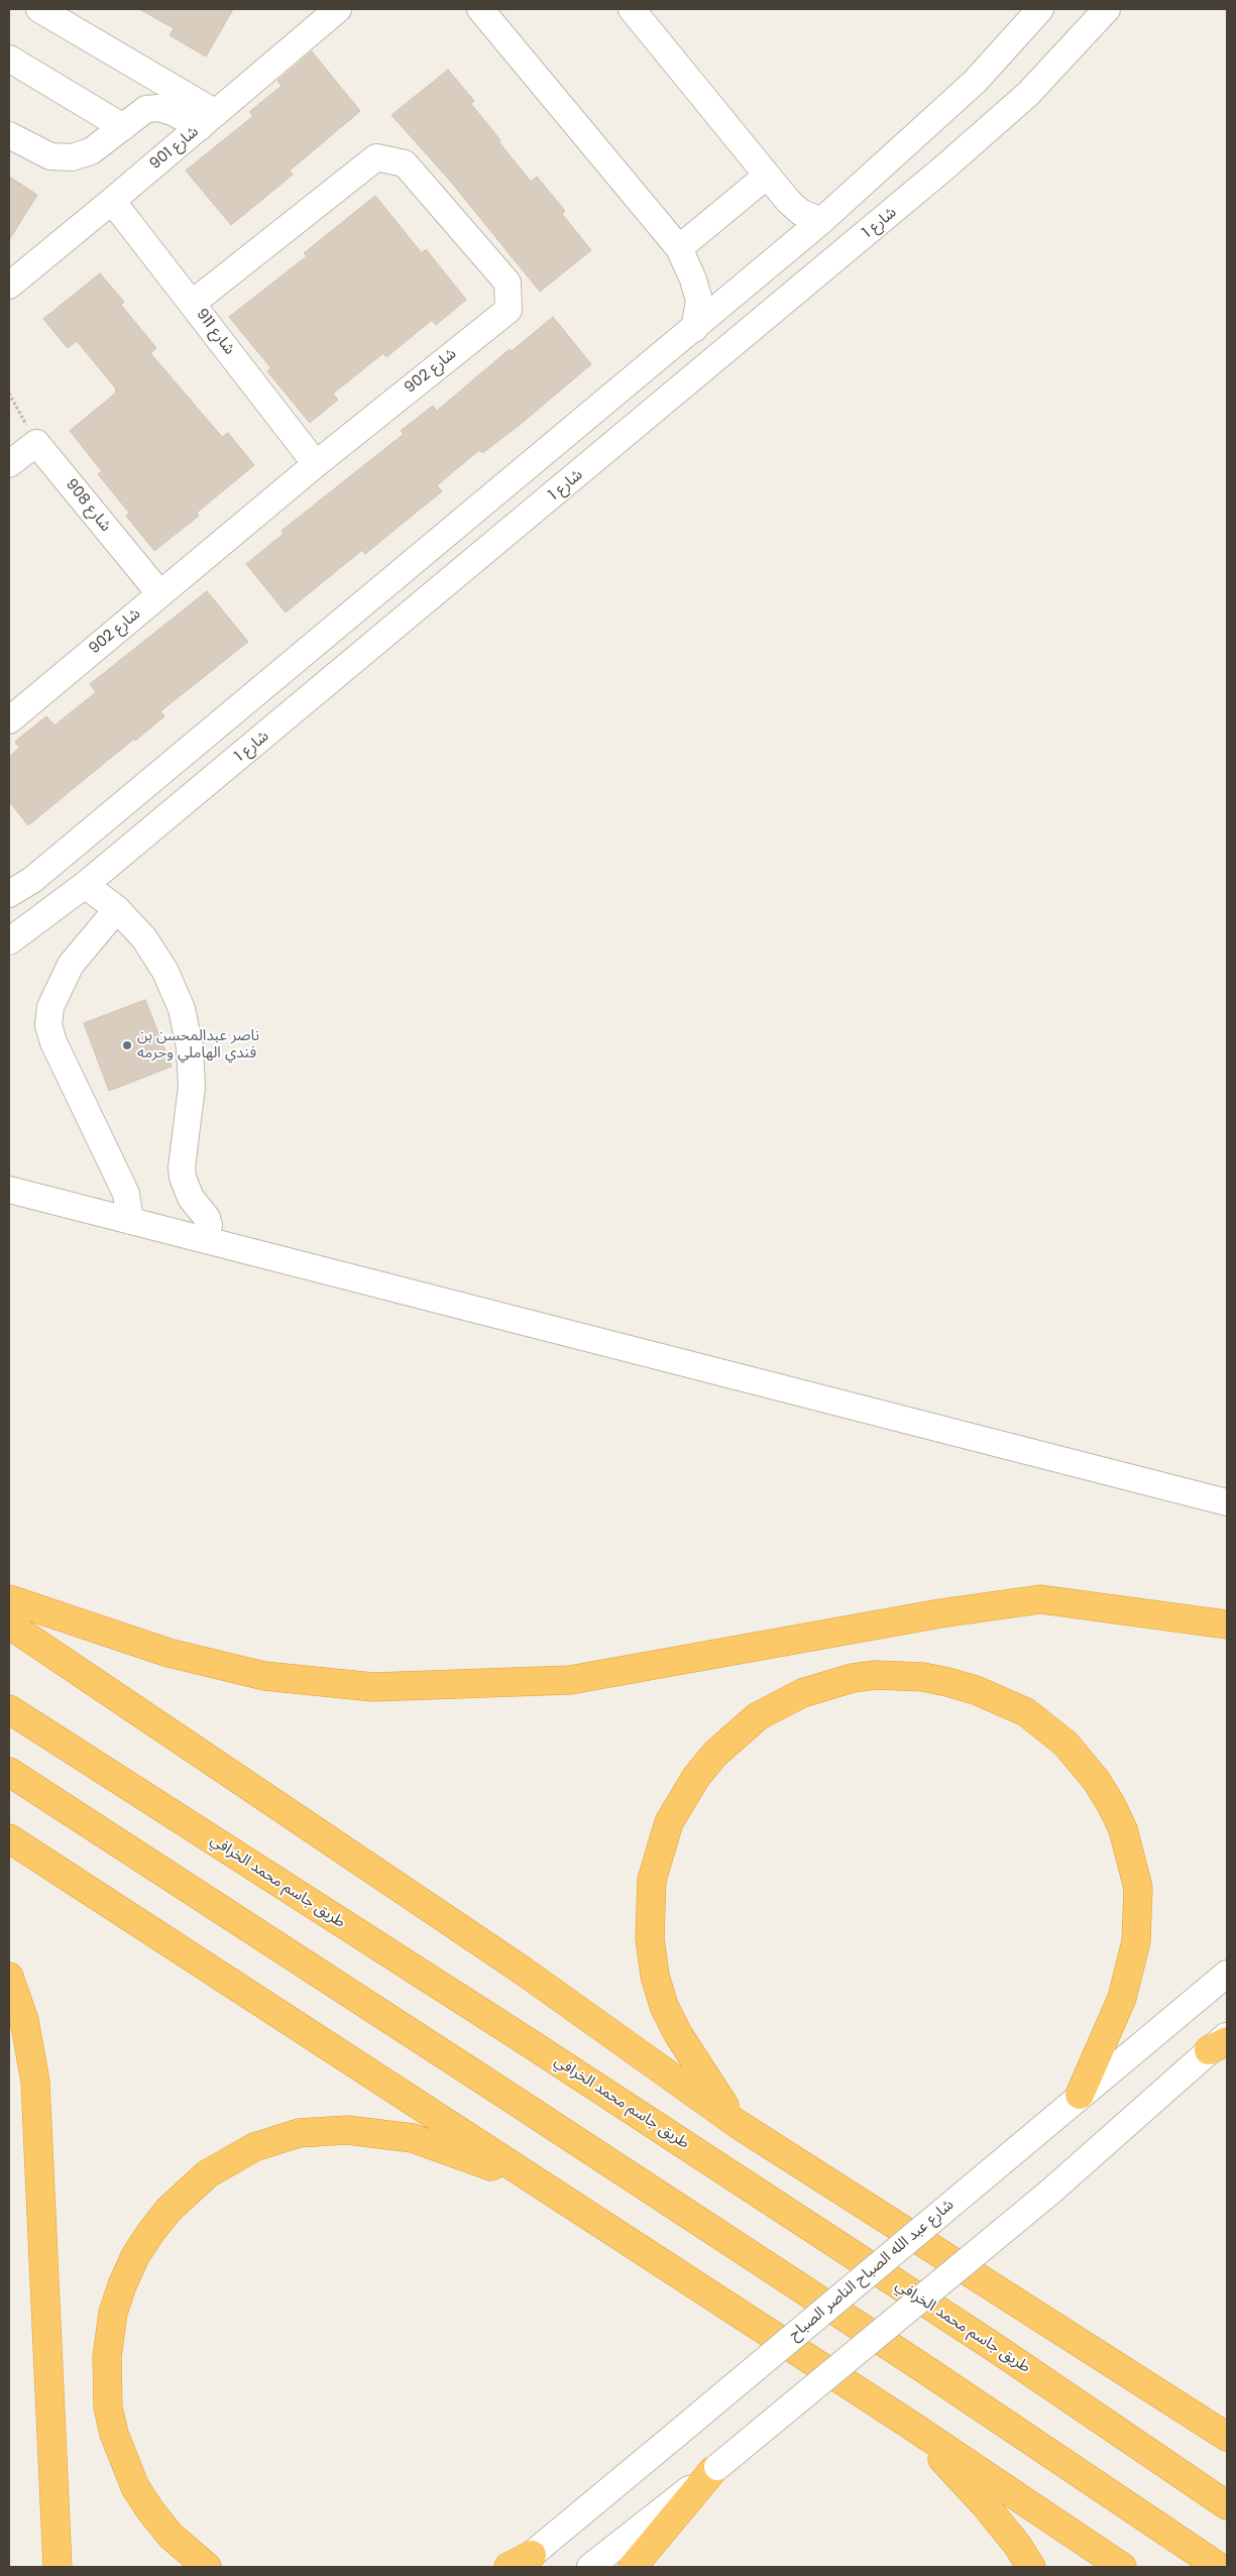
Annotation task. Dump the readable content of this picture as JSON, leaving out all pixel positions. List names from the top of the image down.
{
  "streets": {
    "highway": ["طريق جاسم محمد الخرافي"],
    "street": [
      "شارع 901",
      "شارع 1",
      "شارع 911",
      "شارع 902",
      "شارع 908",
      "شارع عبد الله الصباح الناصر الصباح"
    ]
  },
  "crossings": [
    ["شارع 901", "شارع 911"],
    ["شارع 911", "شارع 902"],
    ["شارع 902", "شارع 908"]
  ],
  "places": ["ناصر عبدالمحسن بن فندي الهاملي وحرمه"]
}
